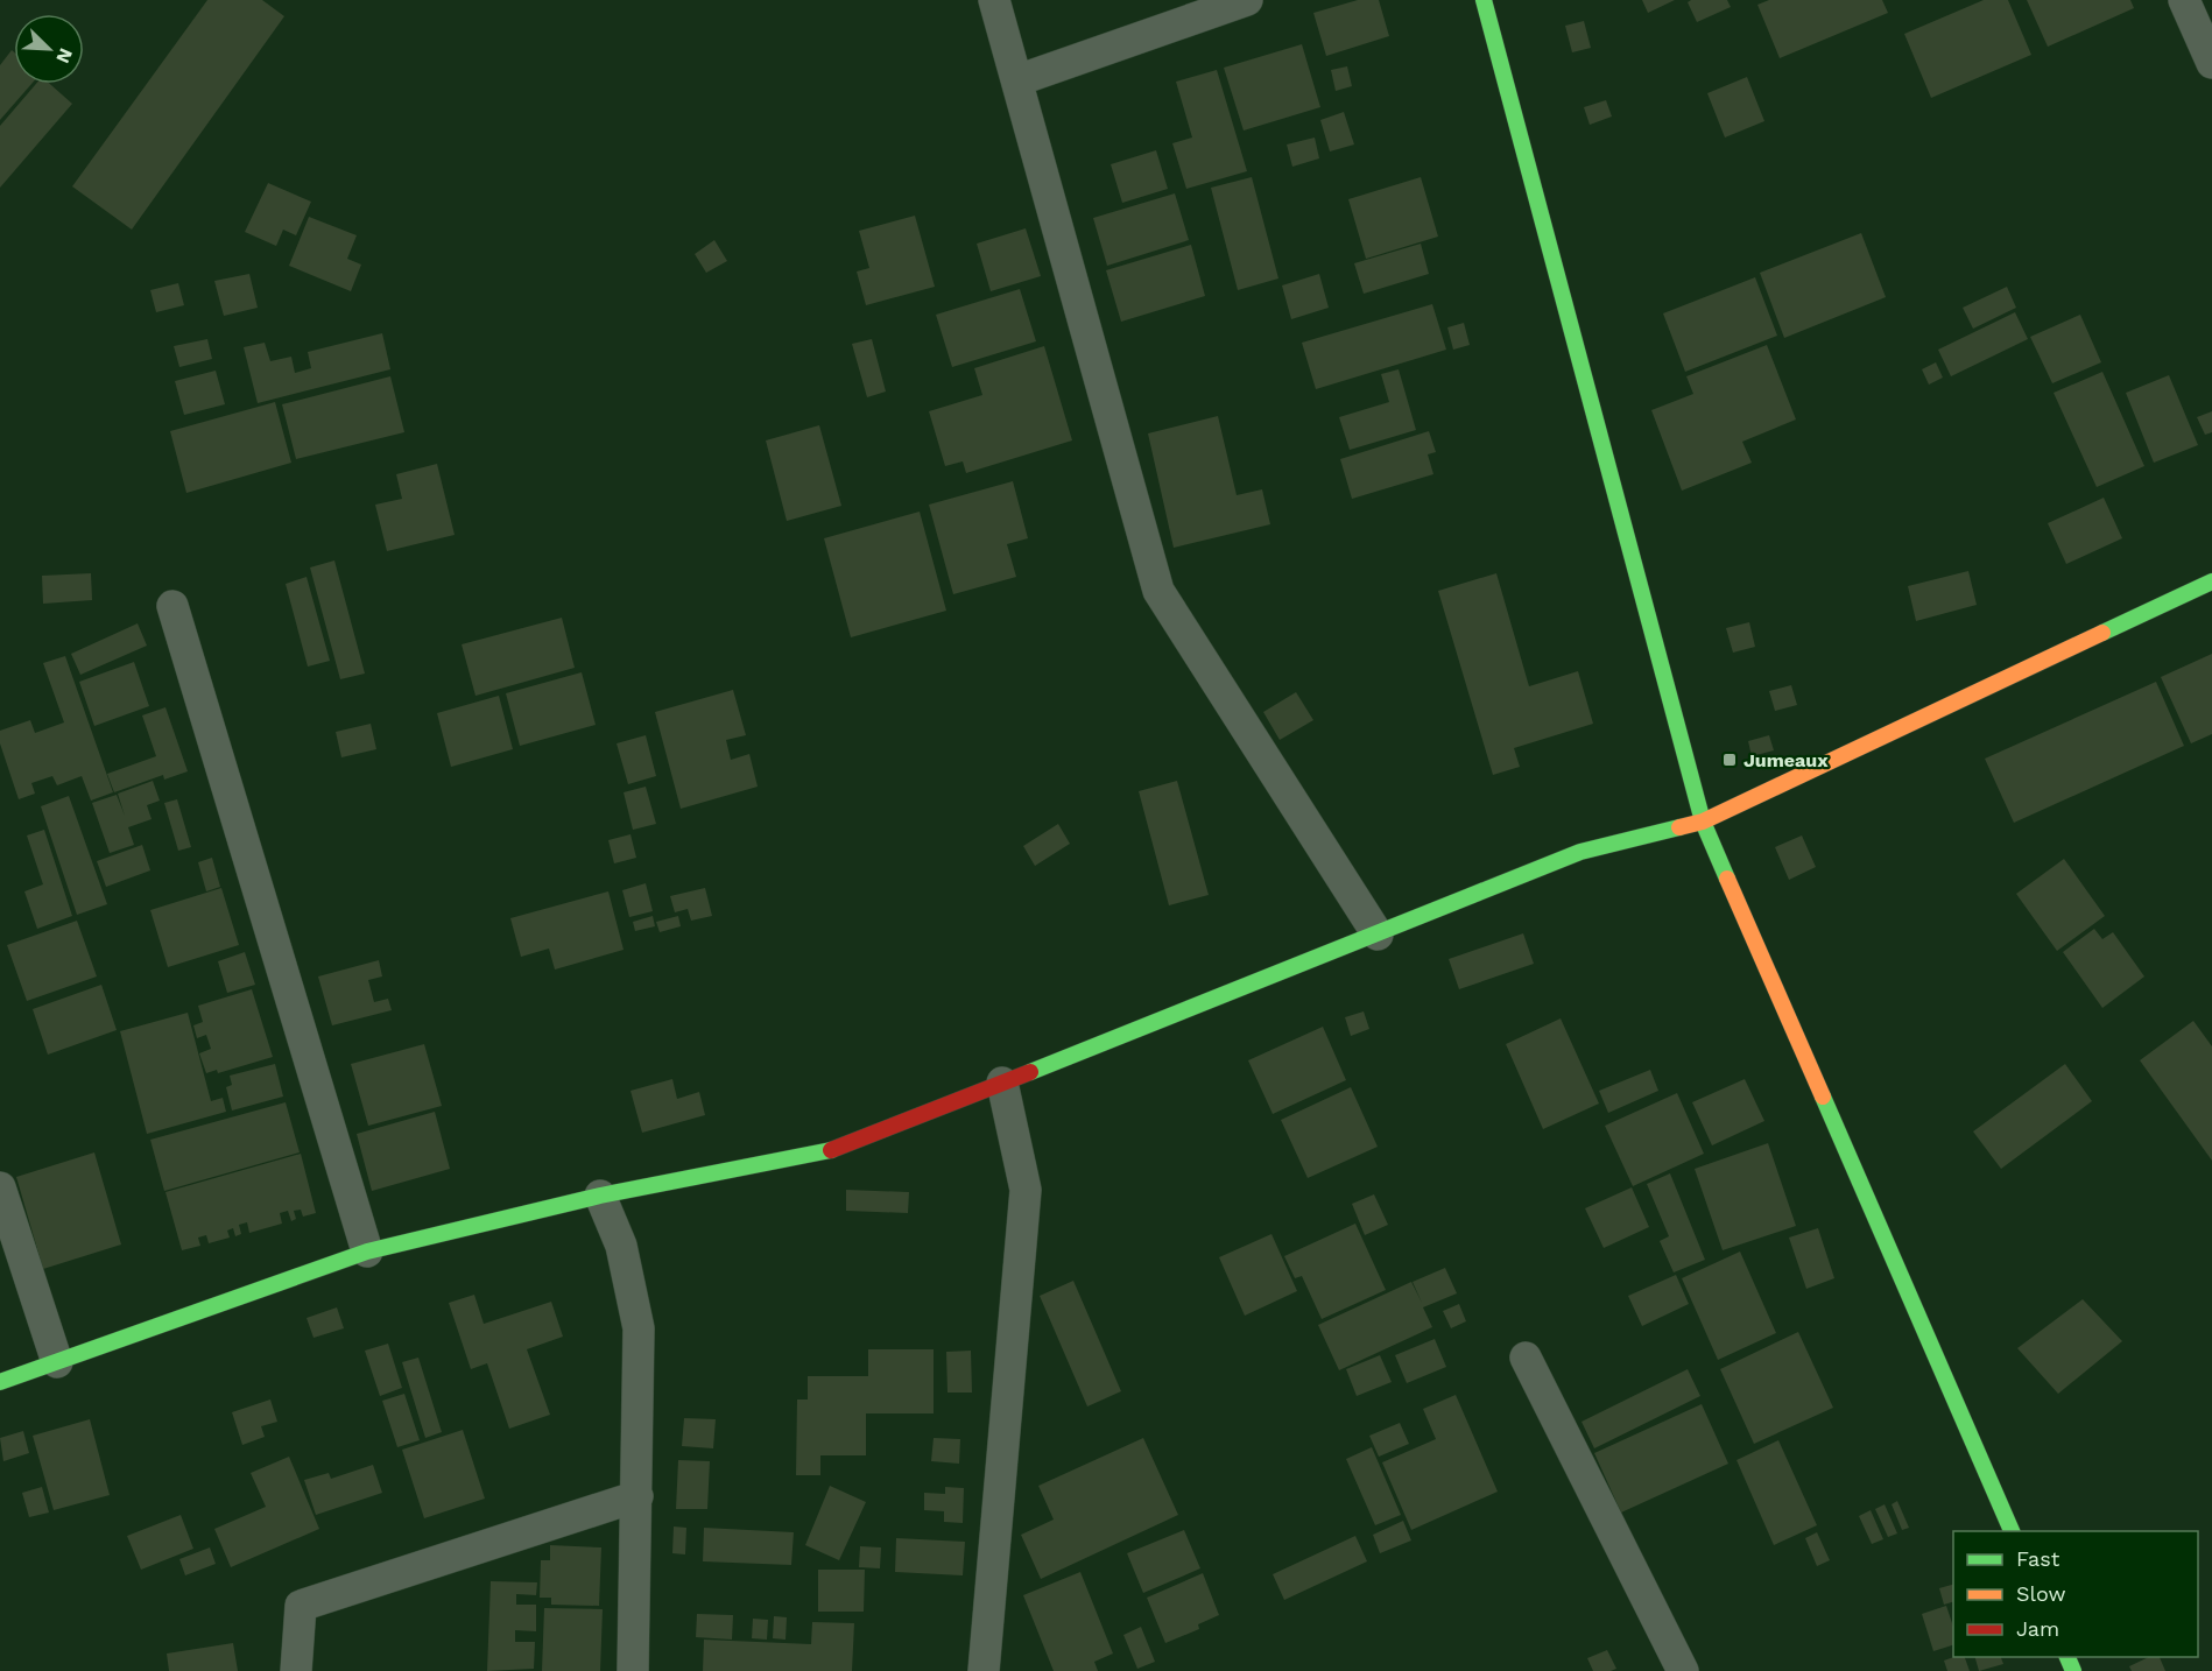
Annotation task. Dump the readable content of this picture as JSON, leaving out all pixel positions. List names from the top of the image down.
{
  "places": {
    "transit": ["Jumeaux"]
  },
  "legend": ["Fast", "Slow", "Jam"],
  "north": "bottom right"
}
